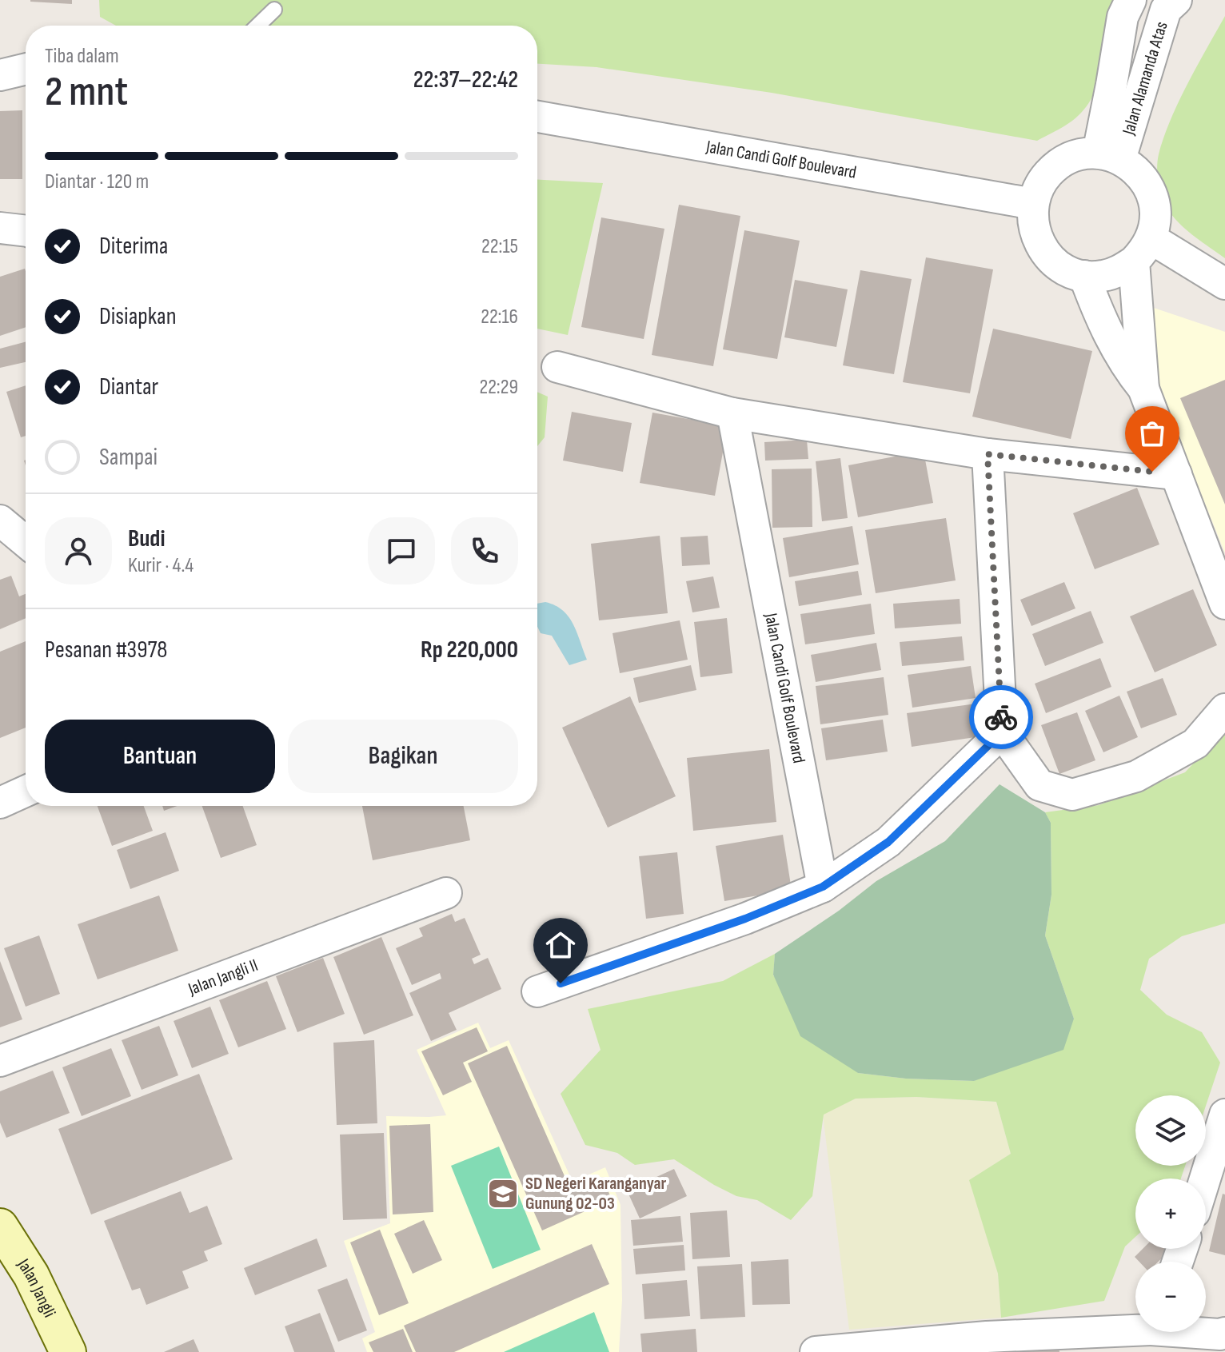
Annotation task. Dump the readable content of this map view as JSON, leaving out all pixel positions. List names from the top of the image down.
{
  "streets": {
    "street": [
      "Jalan Alamanda Atas",
      "Jalan Candi Golf Boulevard",
      "Jalan Jangli II",
      "Jalan Jangli"
    ]
  },
  "crossings": [
    ["Jalan Alamanda Atas", "Jalan Candi Golf Boulevard"]
  ],
  "places": {
    "school or university": ["SD Negeri Karanganyar Gunung 02-03"]
  },
  "page": {
    "heading": ["2 mnt", "Tiba dalam", "22:37–22:42"],
    "panel": [
      "Budi",
      "Kurir · 4.4",
      "Pesanan #3978",
      "Rp 220,000"
    ],
    "bar": "Diantar · 120 m",
    "list": [
      ["Diterima", "22:15"],
      ["Disiapkan", "22:16"],
      ["Diantar", "22:29"],
      "Sampai"
    ],
    "buttons": ["Bantuan", "Bagikan"],
    "map_buttons": ["+", "−"]
  }
}
